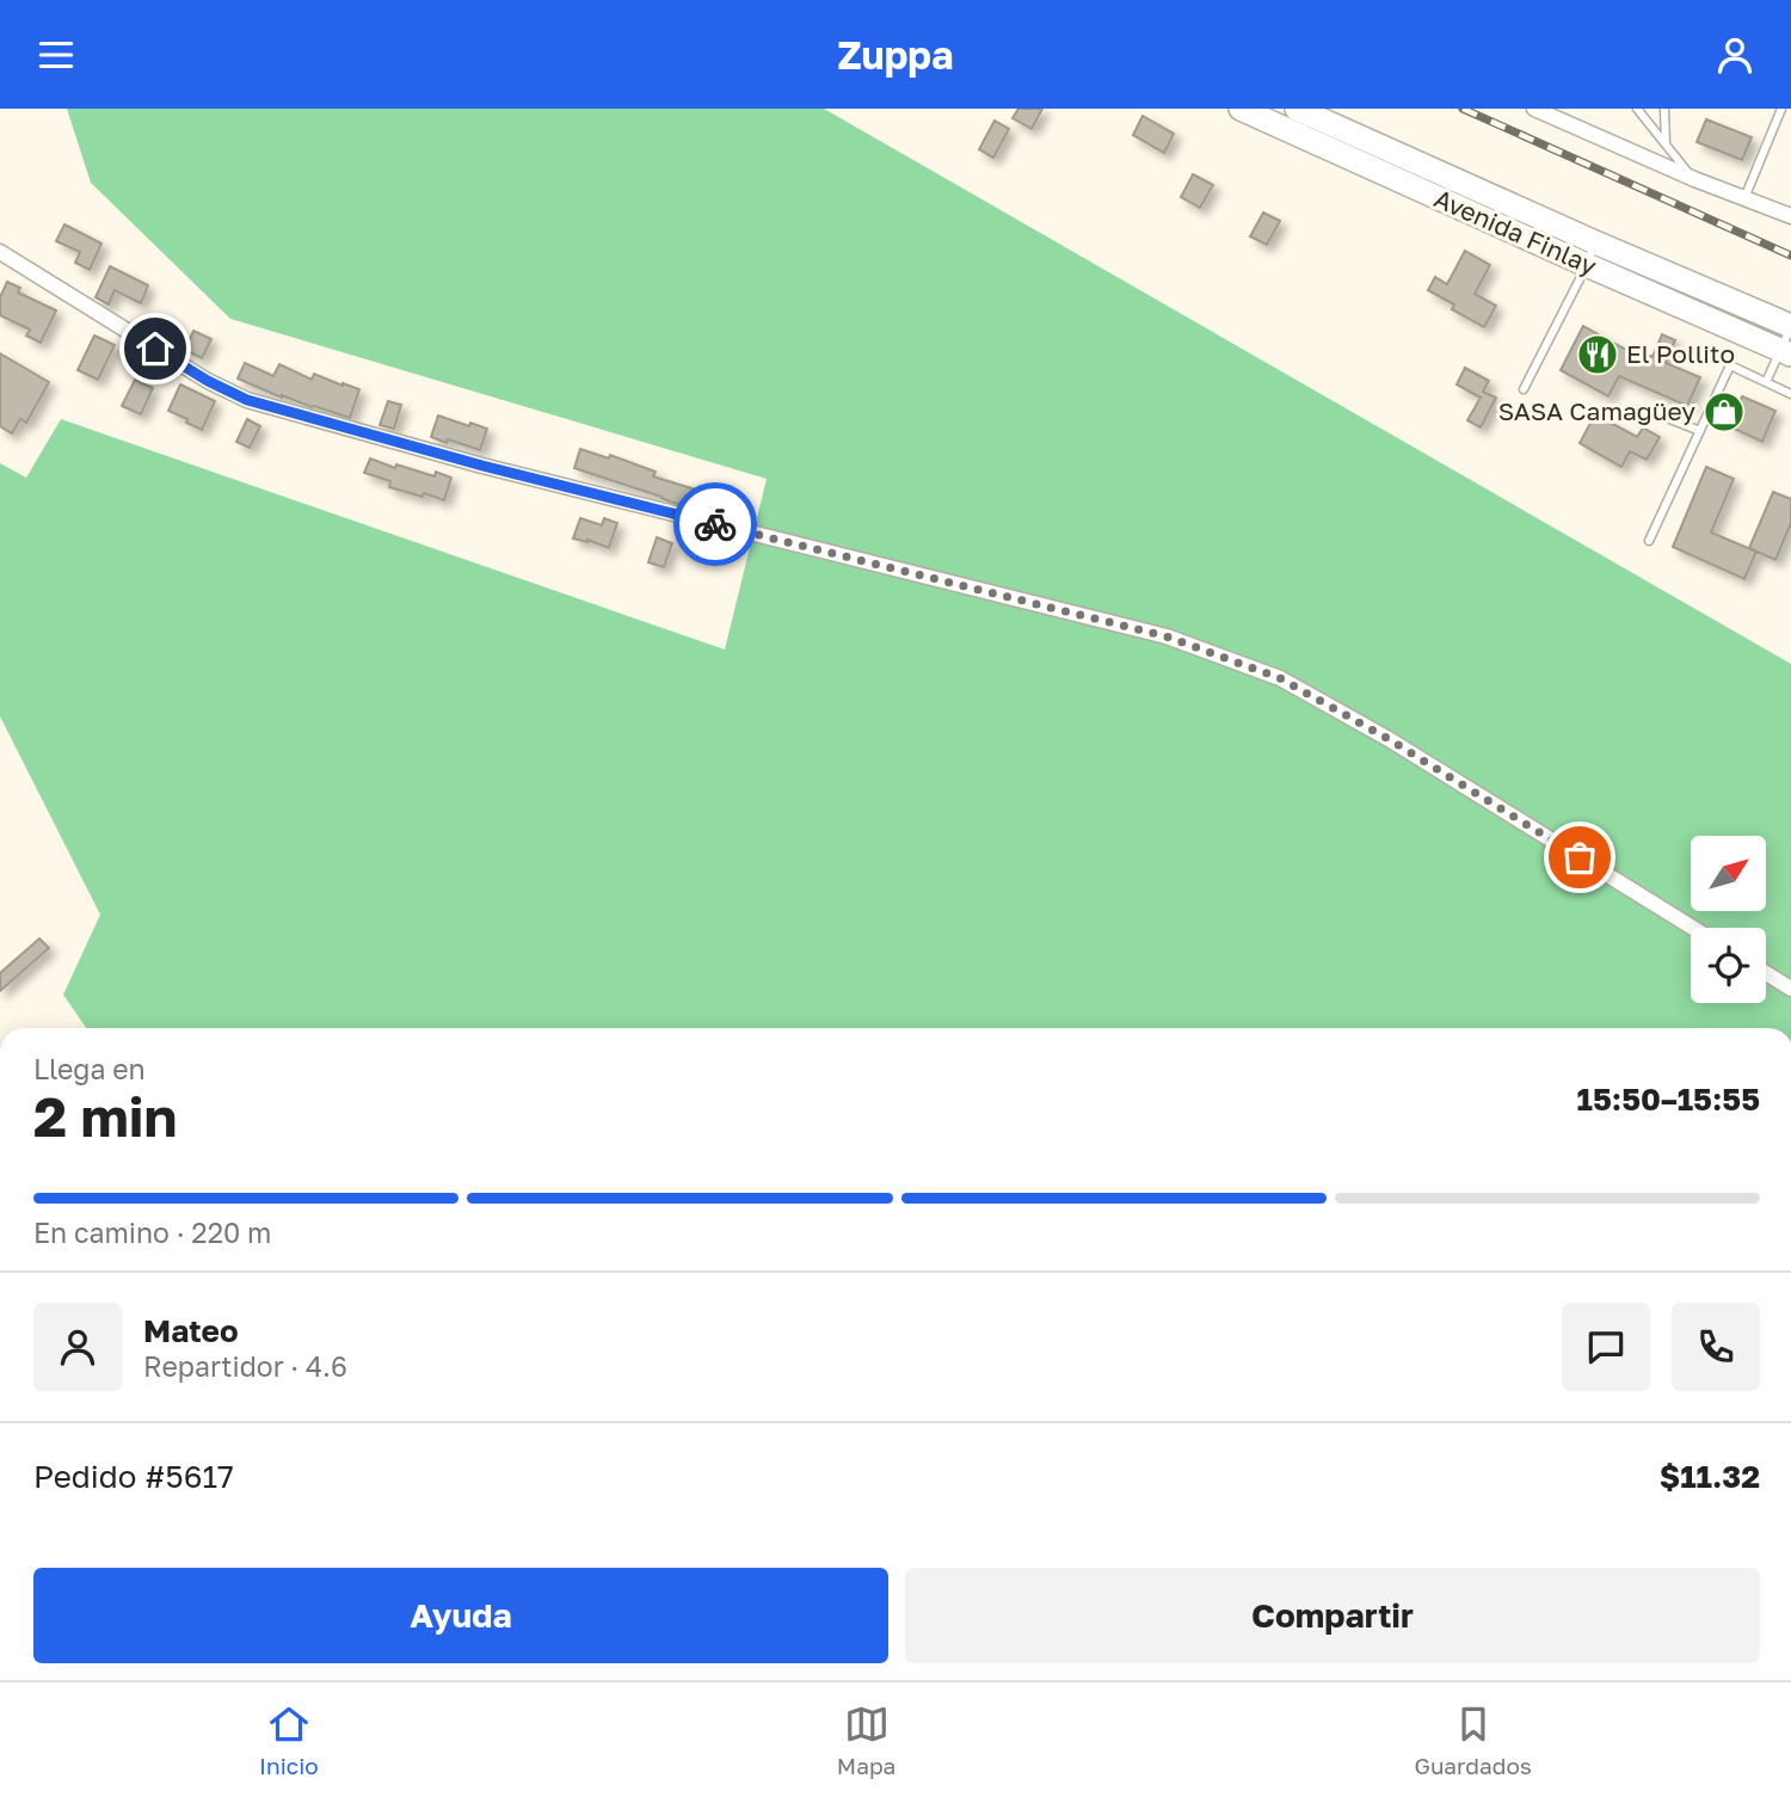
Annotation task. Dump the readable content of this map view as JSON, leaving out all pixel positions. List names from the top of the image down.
{
  "streets": {
    "highway": ["Avenida Finlay"]
  },
  "places": {
    "restaurant": ["El Pollito"],
    "shop": ["SASA Camagüey"]
  },
  "north": "top right",
  "page": {
    "header": "Zuppa",
    "heading": ["2 min", "Llega en", "15:50–15:55"],
    "panel": [
      "Mateo",
      "Repartidor · 4.6",
      "Pedido #5617",
      "$11.32"
    ],
    "bar": "En camino · 220 m",
    "buttons": ["Ayuda", "Compartir"],
    "tabs": ["Inicio", "Mapa", "Guardados"]
  }
}
